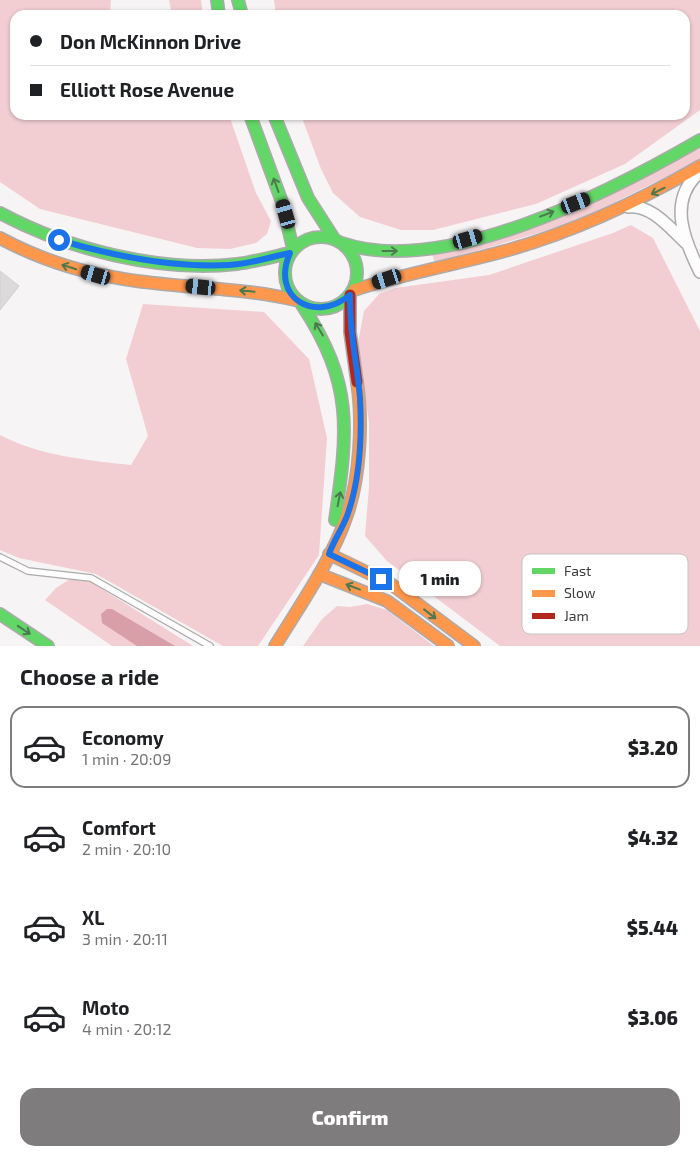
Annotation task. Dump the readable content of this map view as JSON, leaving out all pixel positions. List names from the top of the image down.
{
  "legend": ["Fast", "Slow", "Jam"],
  "page": {
    "banner": ["Don McKinnon Drive", "Elliott Rose Avenue"],
    "bubble": "1 min",
    "heading": "Choose a ride",
    "list": [
      {
        "name": "Economy",
        "note": "1 min · 20:09",
        "value": "$3.20"
      },
      {
        "name": "Comfort",
        "note": "2 min · 20:10",
        "value": "$4.32"
      },
      {
        "name": "XL",
        "note": "3 min · 20:11",
        "value": "$5.44"
      },
      {
        "name": "Moto",
        "note": "4 min · 20:12",
        "value": "$3.06"
      }
    ],
    "buttons": "Confirm"
  }
}
